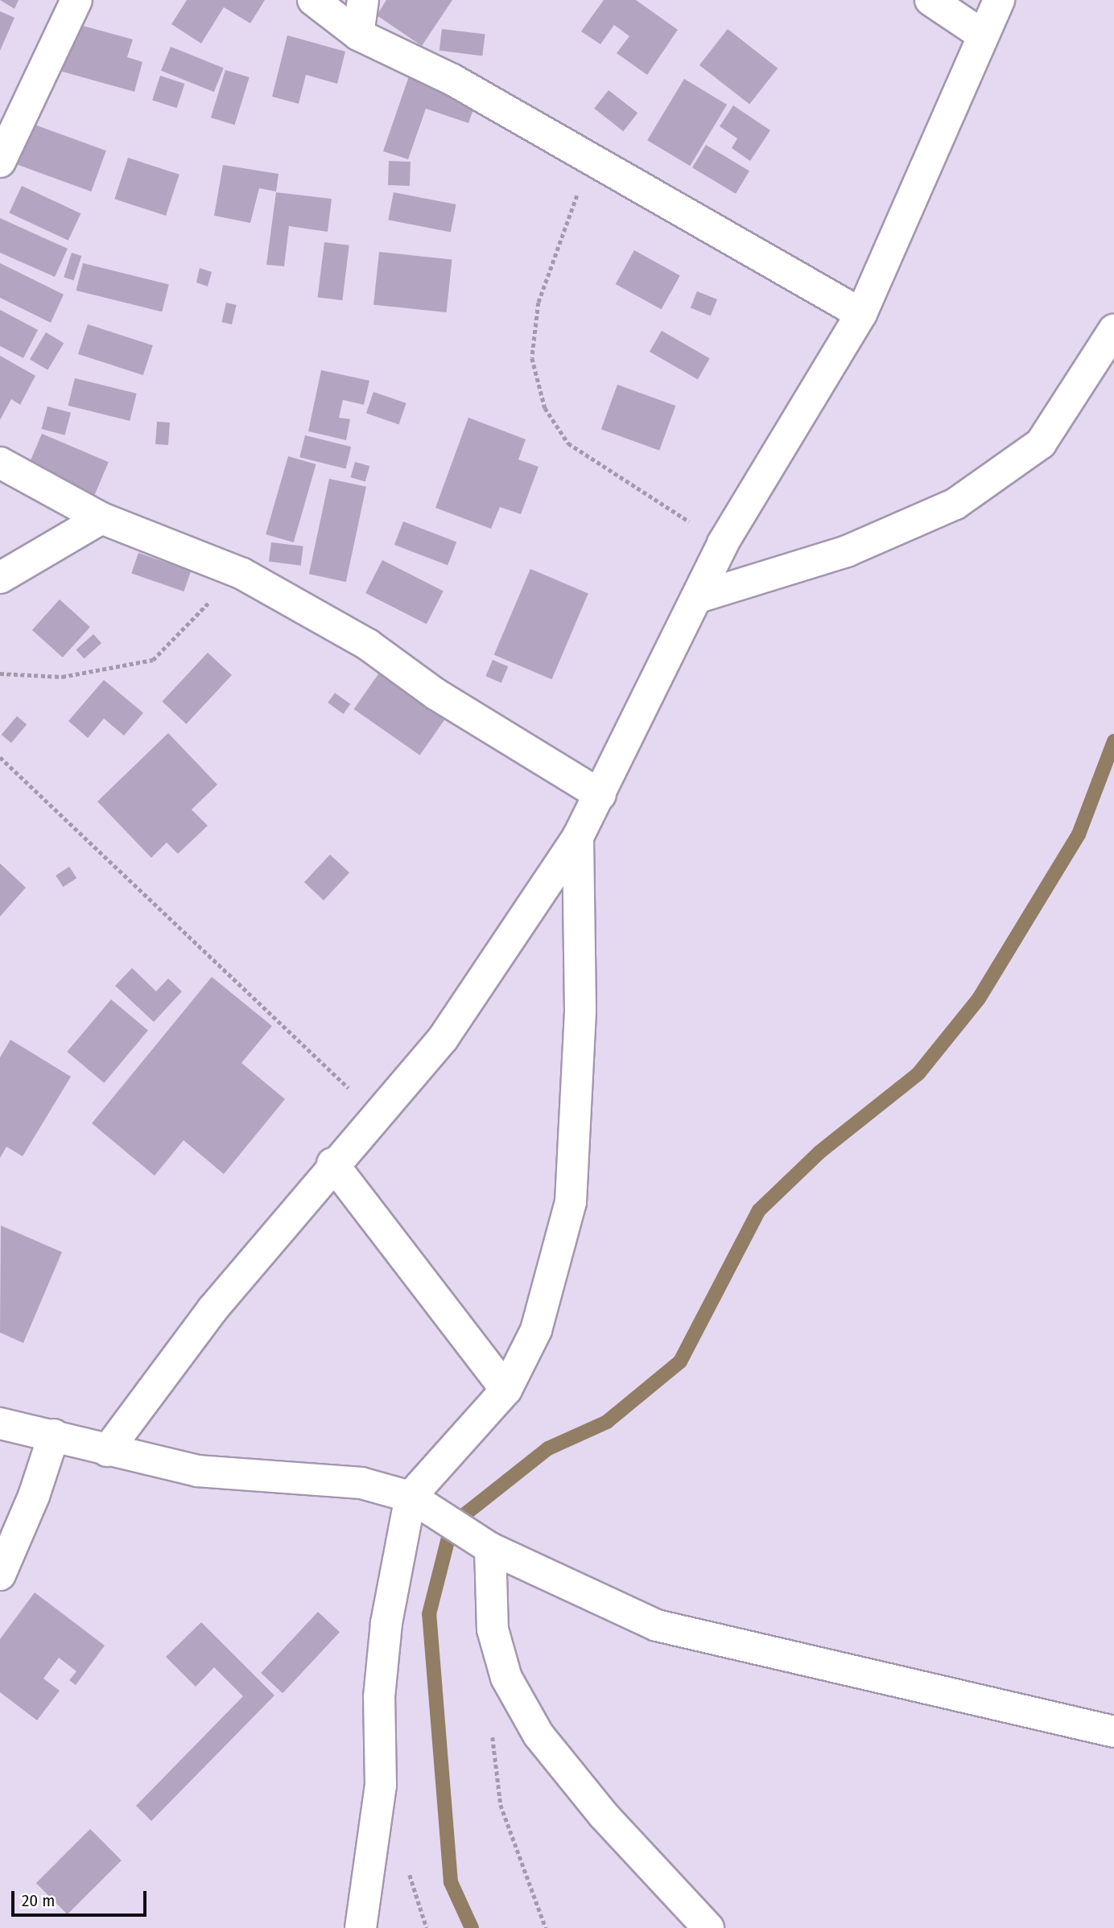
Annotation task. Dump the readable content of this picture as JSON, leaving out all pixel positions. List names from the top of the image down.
{
  "scale_bar": "20 m"
}
